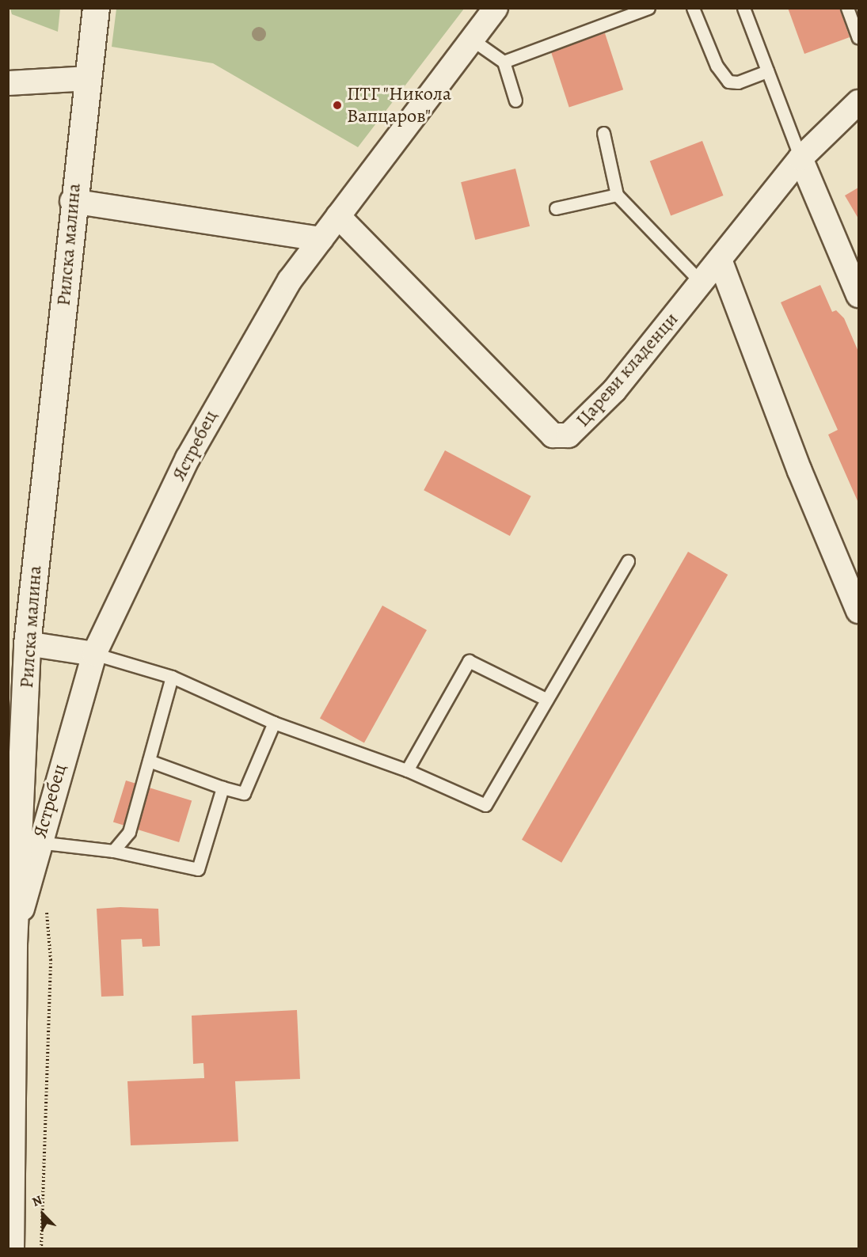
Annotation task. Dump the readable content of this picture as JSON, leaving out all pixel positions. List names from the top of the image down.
{
  "streets": {
    "street": ["Рилска малина", "Цареви кладенци", "Ястребец"]
  },
  "crossings": [
    ["Рилска малина", "Ястребец"],
    ["Цареви кладенци", "Ястребец"]
  ],
  "places": ["ПТГ \"Никола Вапцаров\""],
  "north": "top left"
}
